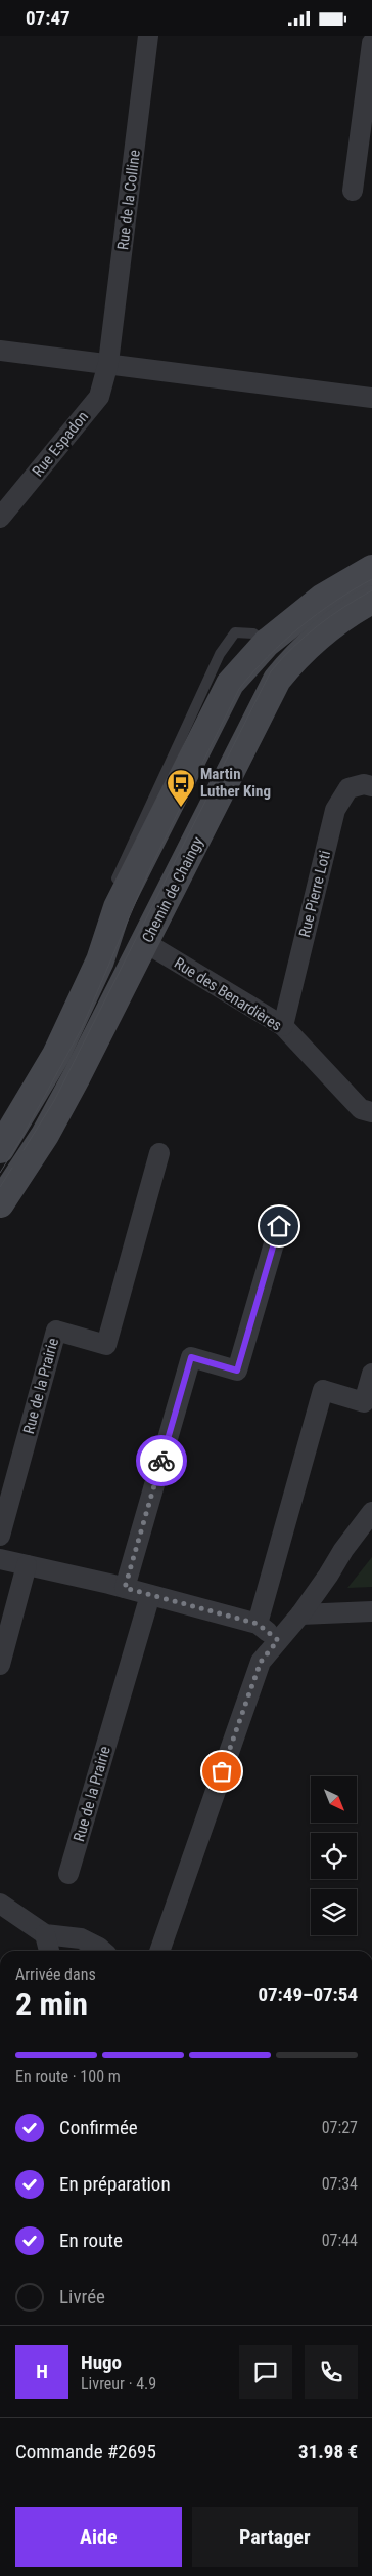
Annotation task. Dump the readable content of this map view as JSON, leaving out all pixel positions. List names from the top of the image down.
{
  "streets": {
    "street": [
      "Rue de la Colline",
      "Rue Espadon",
      "Chemin de Chaingy",
      "Rue Pierre Loti",
      "Rue des Benardières",
      "Rue de la Prairie"
    ]
  },
  "crossings": [
    ["Rue de la Colline", "Rue Espadon"],
    ["Chemin de Chaingy", "Rue des Benardières"],
    ["Rue Pierre Loti", "Rue des Benardières"]
  ],
  "places": {
    "bus stop": ["Martin Luther King"]
  },
  "north": "bottom right",
  "page": {
    "status": "07:47",
    "heading": ["2 min", "Arrivée dans", "07:49–07:54"],
    "panel": [
      "Hugo",
      "Livreur · 4.9",
      "Commande #2695",
      "31.98 €"
    ],
    "bar": "En route · 100 m",
    "list": [
      ["Confirmée", "07:27"],
      ["En préparation", "07:34"],
      ["En route", "07:44"],
      "Livrée"
    ],
    "round": "H",
    "buttons": ["Aide", "Partager"]
  }
}
